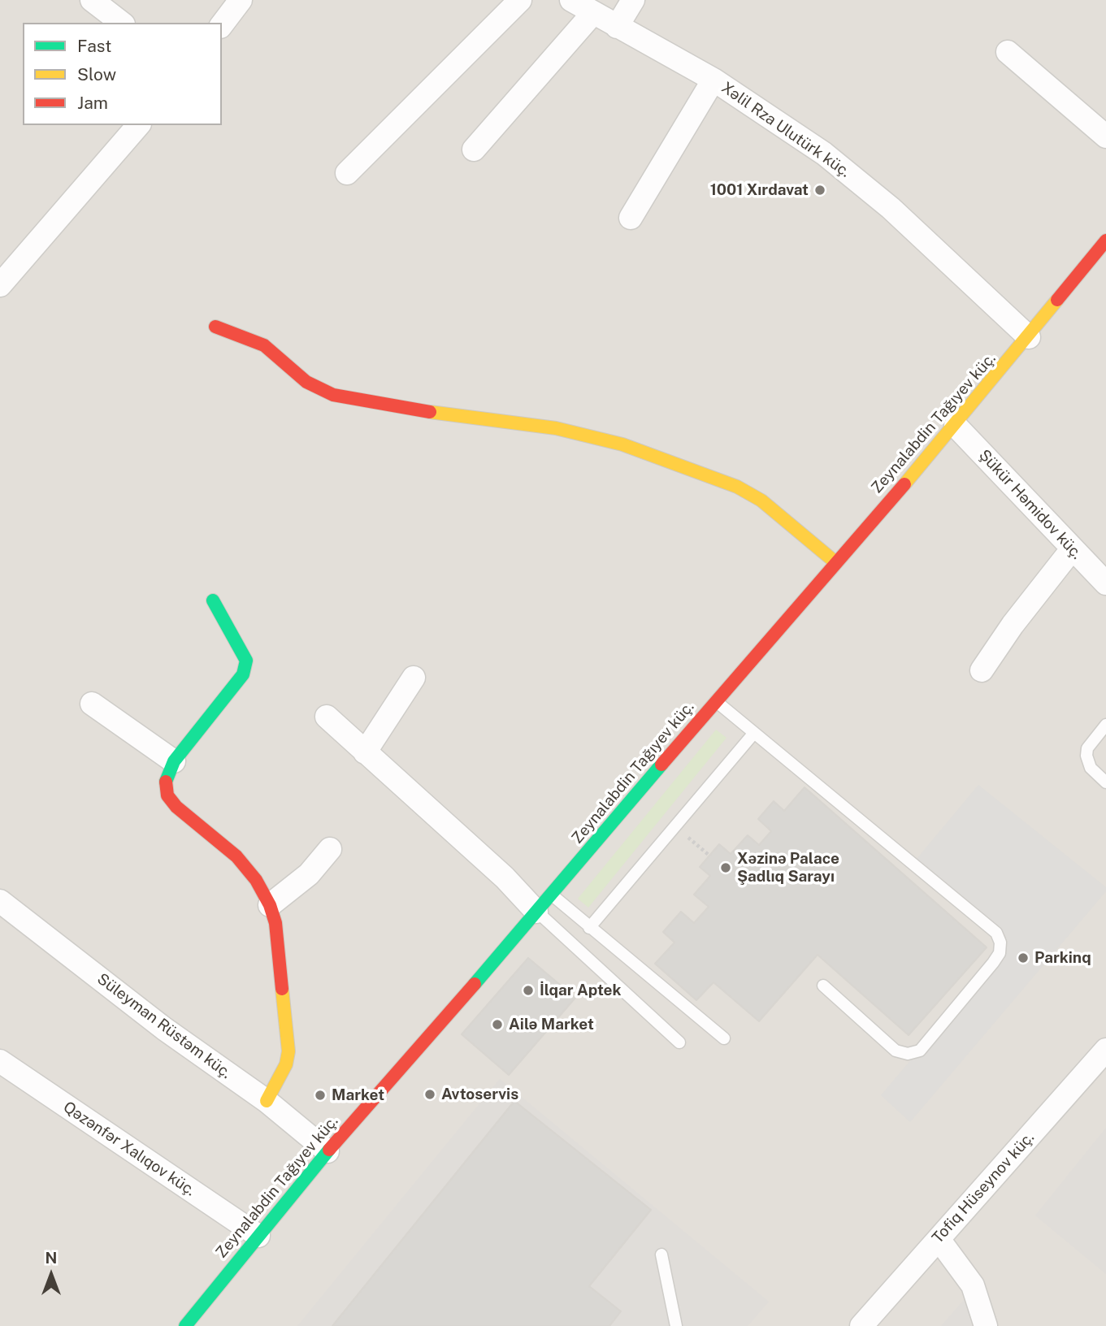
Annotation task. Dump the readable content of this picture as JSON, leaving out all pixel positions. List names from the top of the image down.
{
  "streets": {
    "street": [
      "Xəlil Rza Ulutürk küç.",
      "Zeynalabdin Tağıyev küç.",
      "Şükür Həmidov küç.",
      "Süleyman Rüstəm küç.",
      "Qəzənfər Xalıqov küç.",
      "Tofiq Hüseynov küç."
    ]
  },
  "crossings": [
    ["Xəlil Rza Ulutürk küç.", "Zeynalabdin Tağıyev küç."],
    ["Zeynalabdin Tağıyev küç.", "Şükür Həmidov küç."],
    ["Zeynalabdin Tağıyev küç.", "Süleyman Rüstəm küç."],
    ["Zeynalabdin Tağıyev küç.", "Qəzənfər Xalıqov küç."]
  ],
  "places": [
    "1001 Xırdavat",
    "Xәzinә Palace Şadlıq Sarayı",
    "Parkinq",
    "İlqar Aptek",
    "Ailə Market",
    "Avtoservis",
    "Market"
  ],
  "legend": ["Fast", "Slow", "Jam"],
  "north": "top"
}
